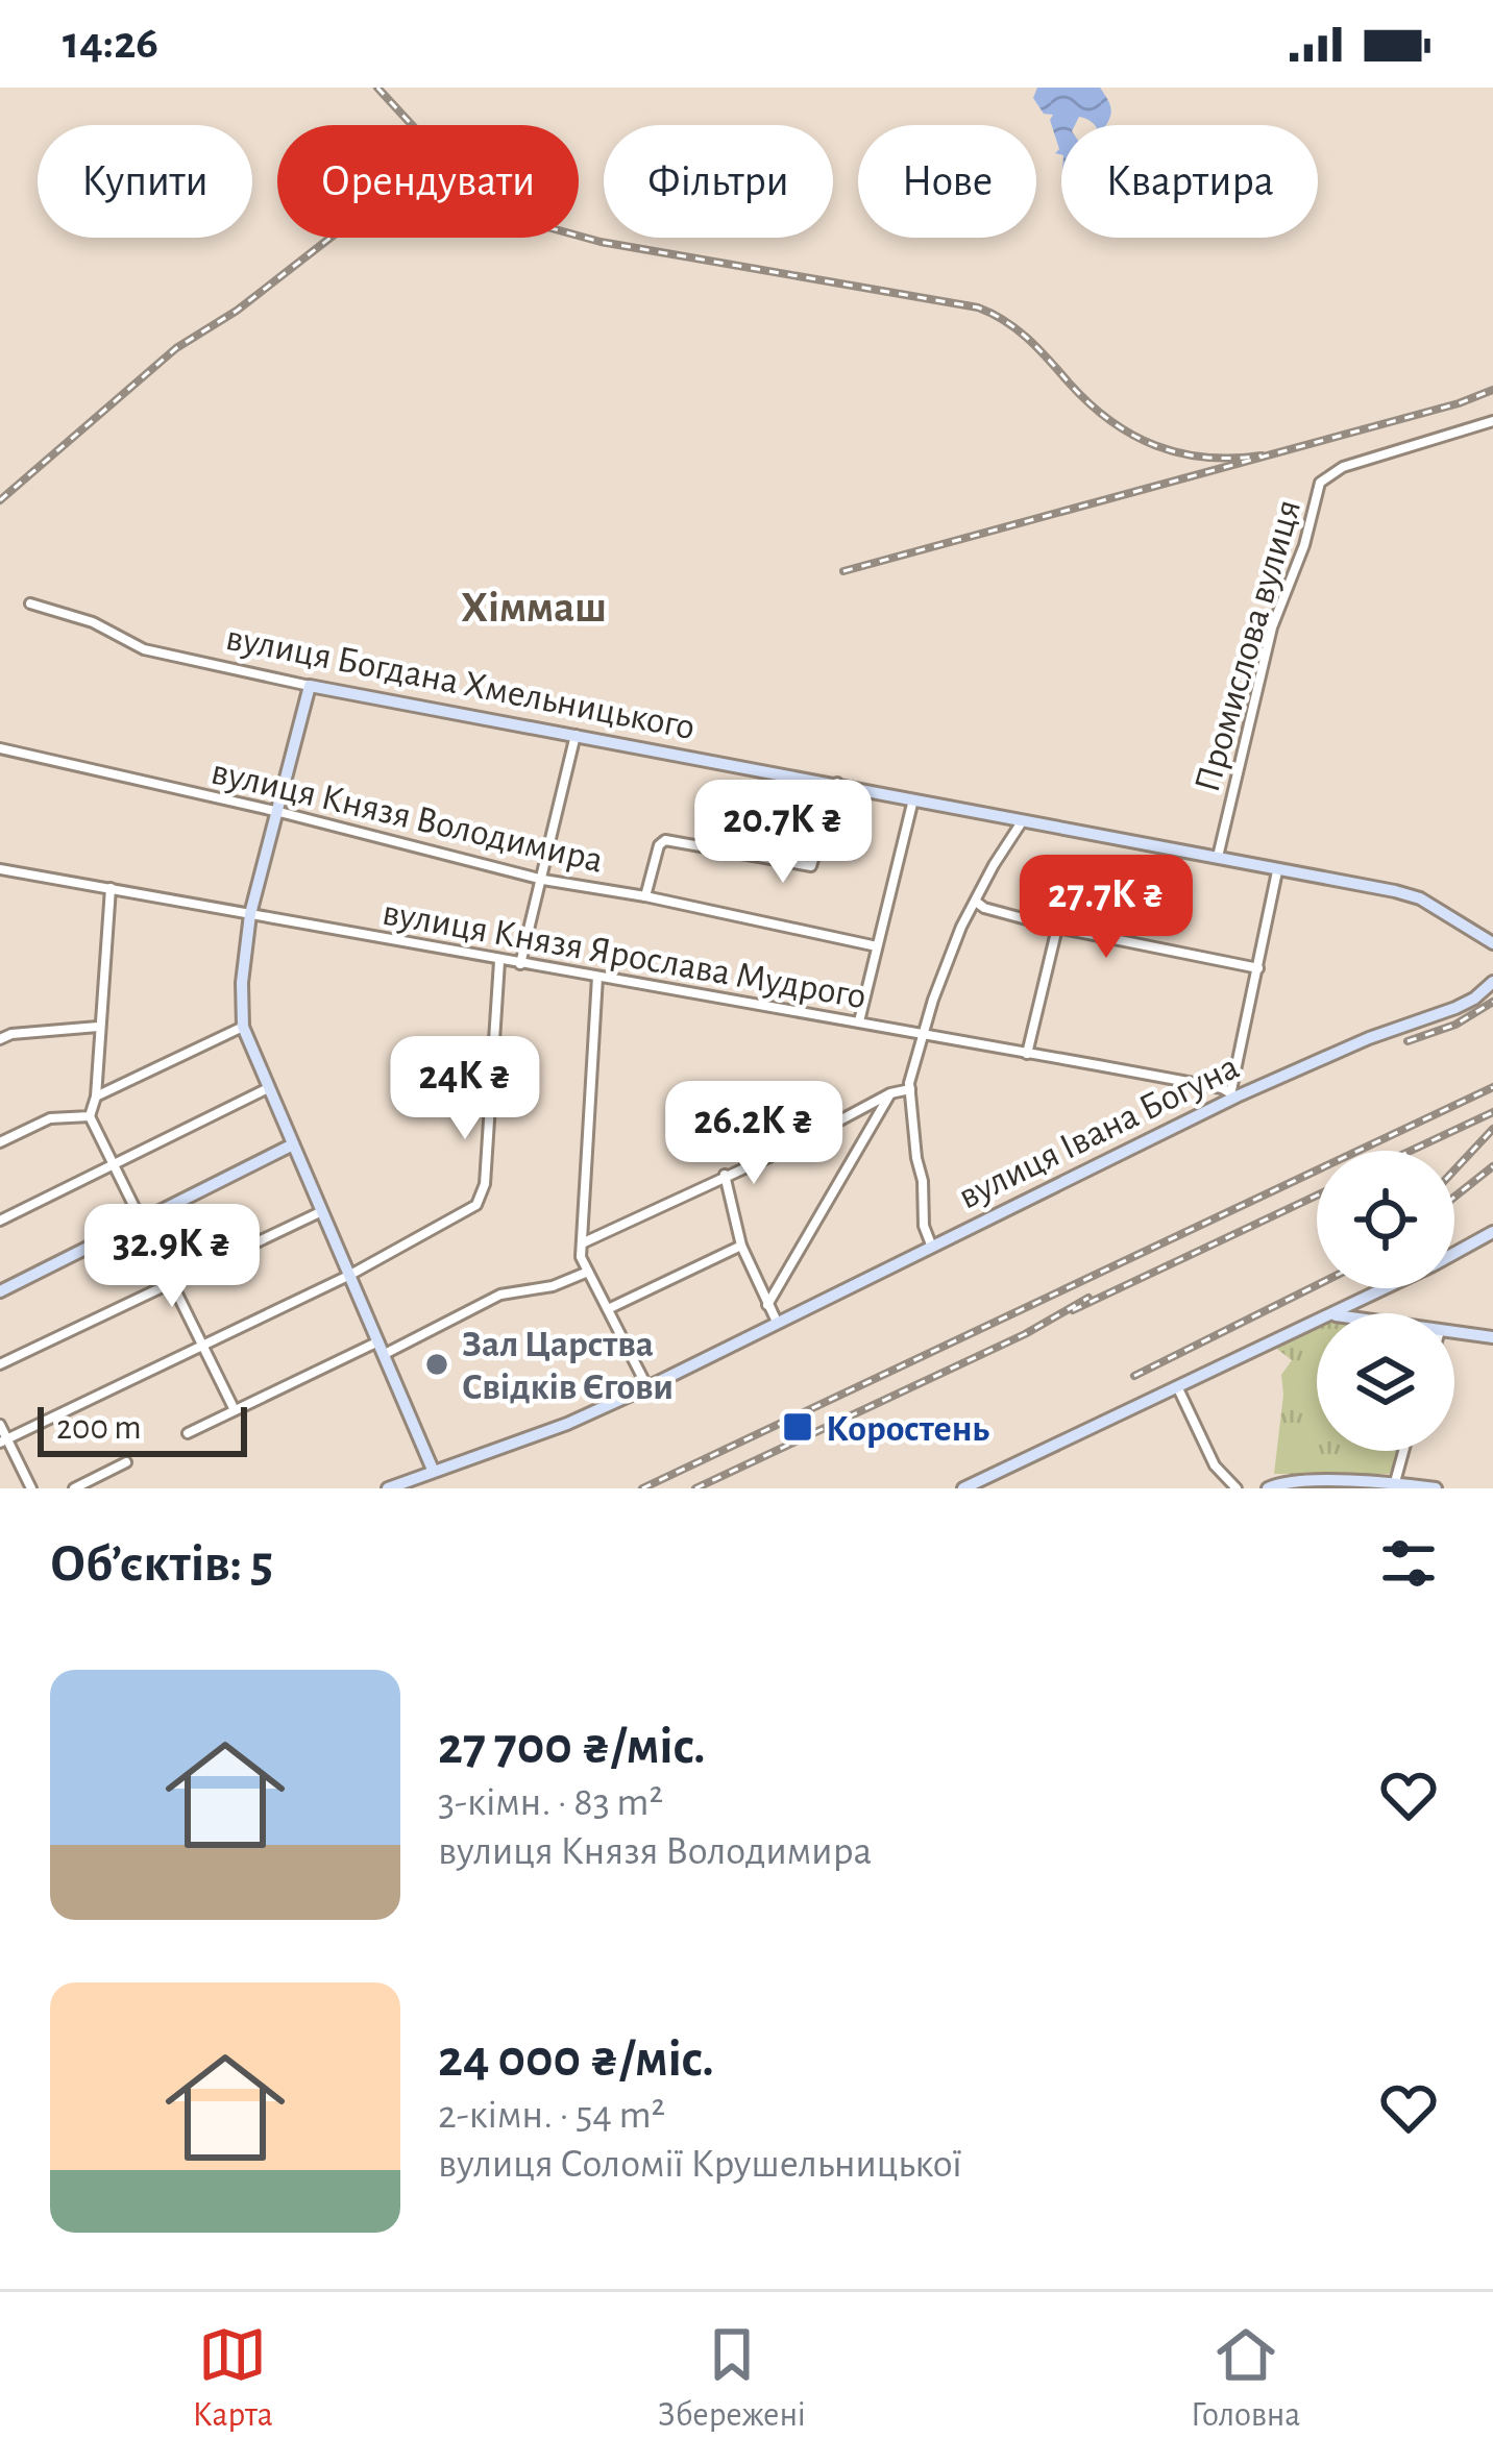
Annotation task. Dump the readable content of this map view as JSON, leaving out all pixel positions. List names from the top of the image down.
{
  "streets": {
    "street": [
      "Промислова вулиця",
      "вулиця Богдана Хмельницького",
      "вулиця Князя Володимира",
      "вулиця Князя Ярослава Мудрого",
      "вулиця Івана Богуна"
    ]
  },
  "crossings": [
    ["Промислова вулиця", "вулиця Богдана Хмельницького"],
    ["вулиця Князя Ярослава Мудрого", "вулиця Івана Богуна"]
  ],
  "districts": ["Хіммаш"],
  "places": {
    "other": ["Зал Царства Свідків Єгови"],
    "transit": ["Коростень"]
  },
  "scale_bar": "200 m",
  "page": {
    "status": "14:26",
    "chip": [
      "Купити",
      "Орендувати",
      "Фільтри",
      "Нове",
      "Квартира"
    ],
    "price": [
      "20.7K ₴",
      "27.7K ₴",
      "24K ₴",
      "26.2K ₴",
      "32.9K ₴"
    ],
    "scale": "200 m",
    "heading": "Об’єктів: 5",
    "list": [
      {
        "name": "27 700 ₴/міс.",
        "note": "3-кімн. · 83 m² · вулиця Князя Володимира"
      },
      {
        "name": "24 000 ₴/міс.",
        "note": "2-кімн. · 54 m² · вулиця Соломії Крушельницької"
      }
    ],
    "tabs": ["Карта", "Збережені", "Головна"]
  }
}
